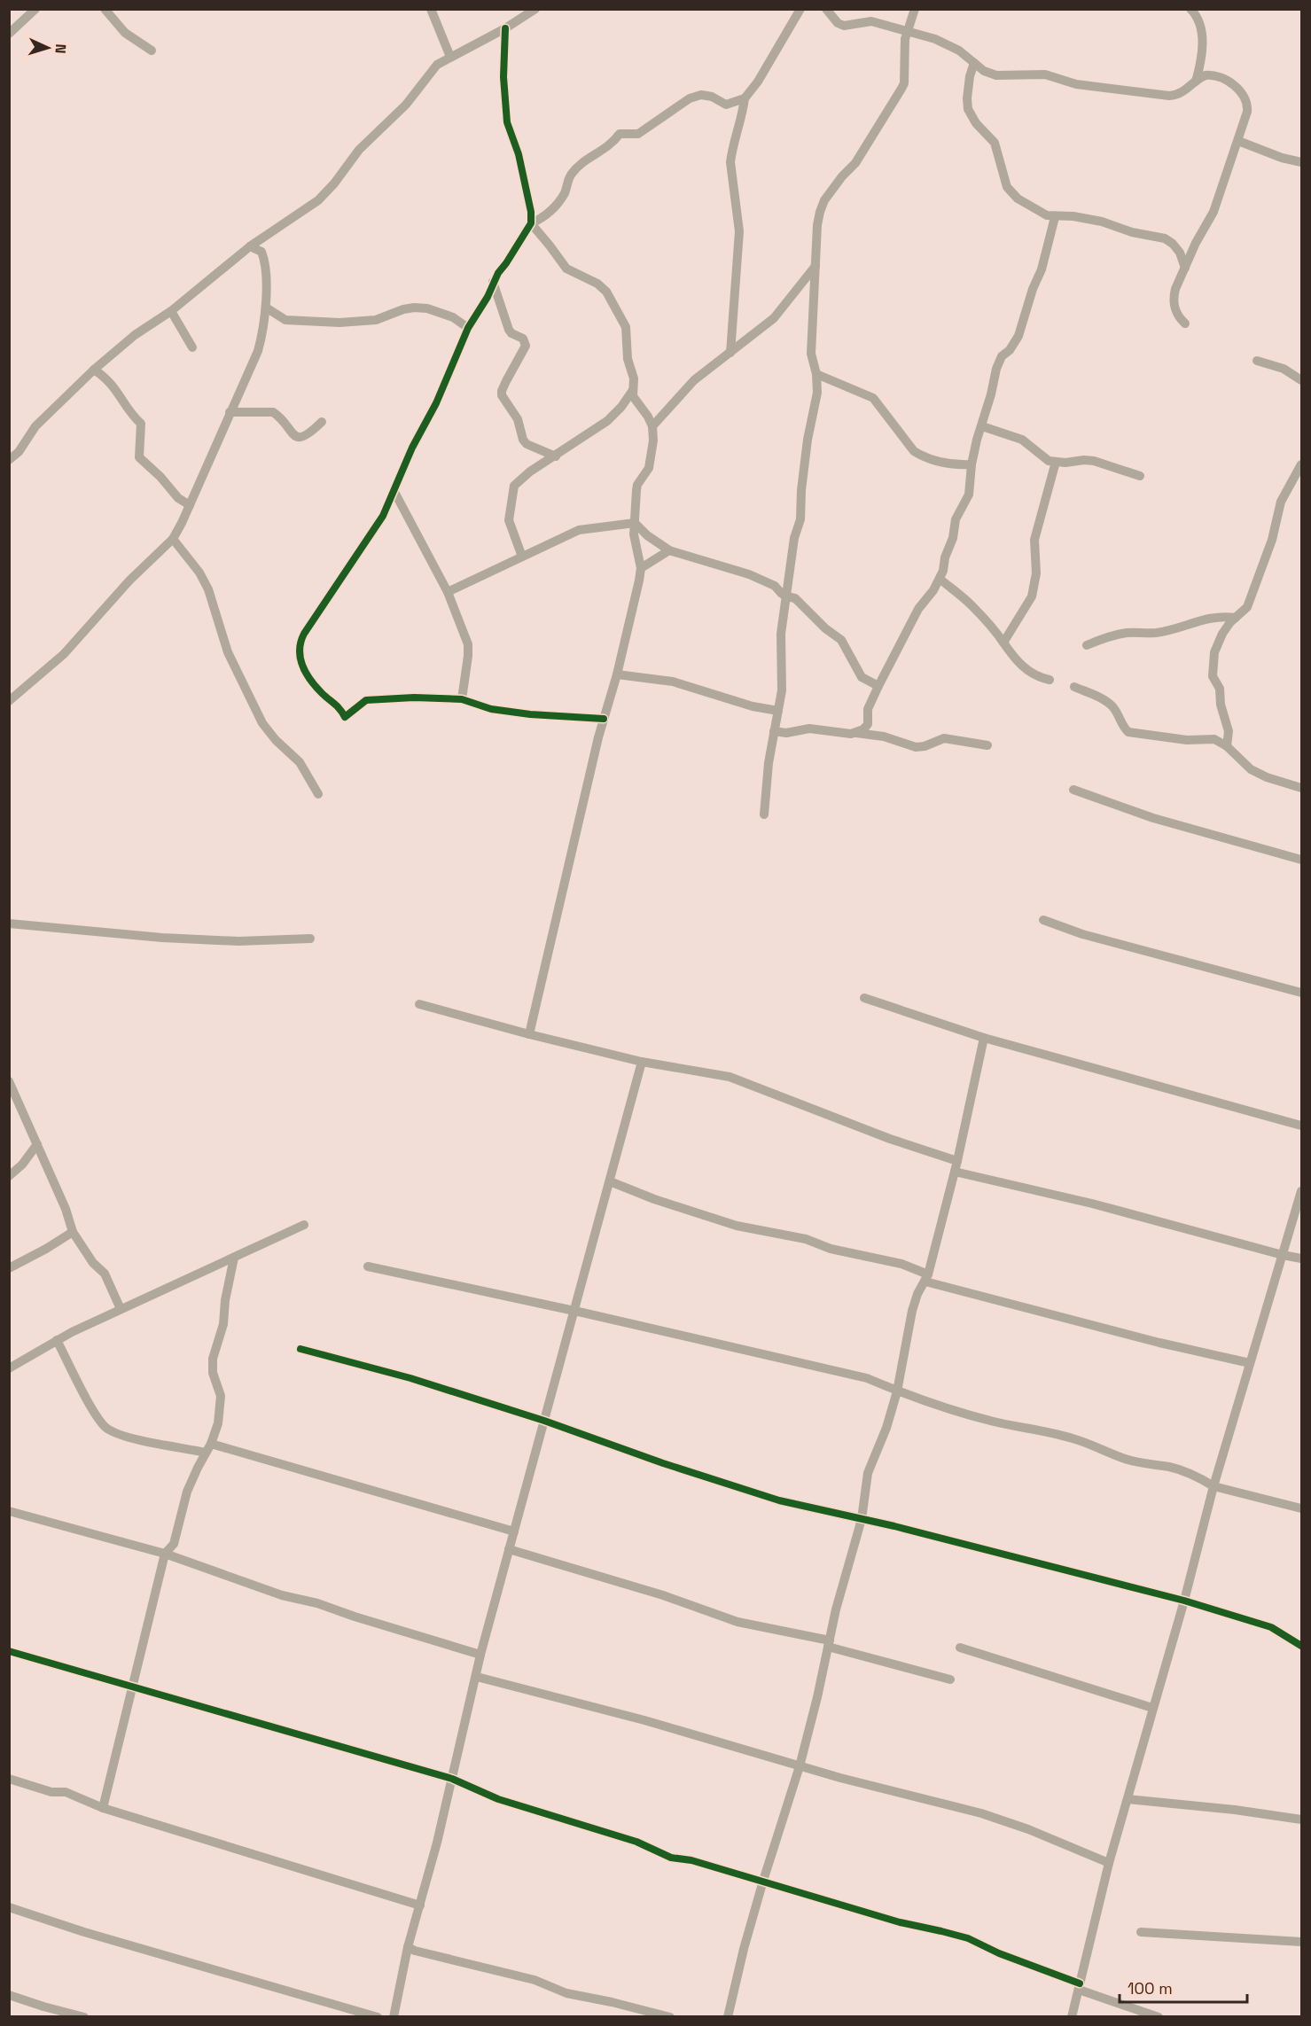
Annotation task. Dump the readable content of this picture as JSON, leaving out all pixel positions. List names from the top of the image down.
{
  "scale_bar": "100 m",
  "north": "right"
}
